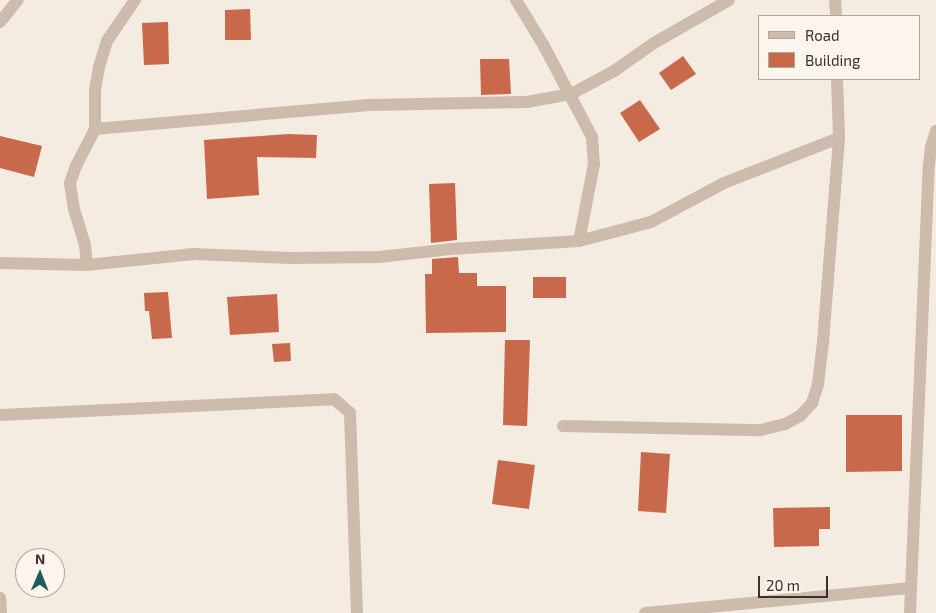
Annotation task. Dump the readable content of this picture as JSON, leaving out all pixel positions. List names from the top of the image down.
{
  "legend": ["Road", "Building"],
  "scale_bar": "20 m",
  "north": "top"
}
